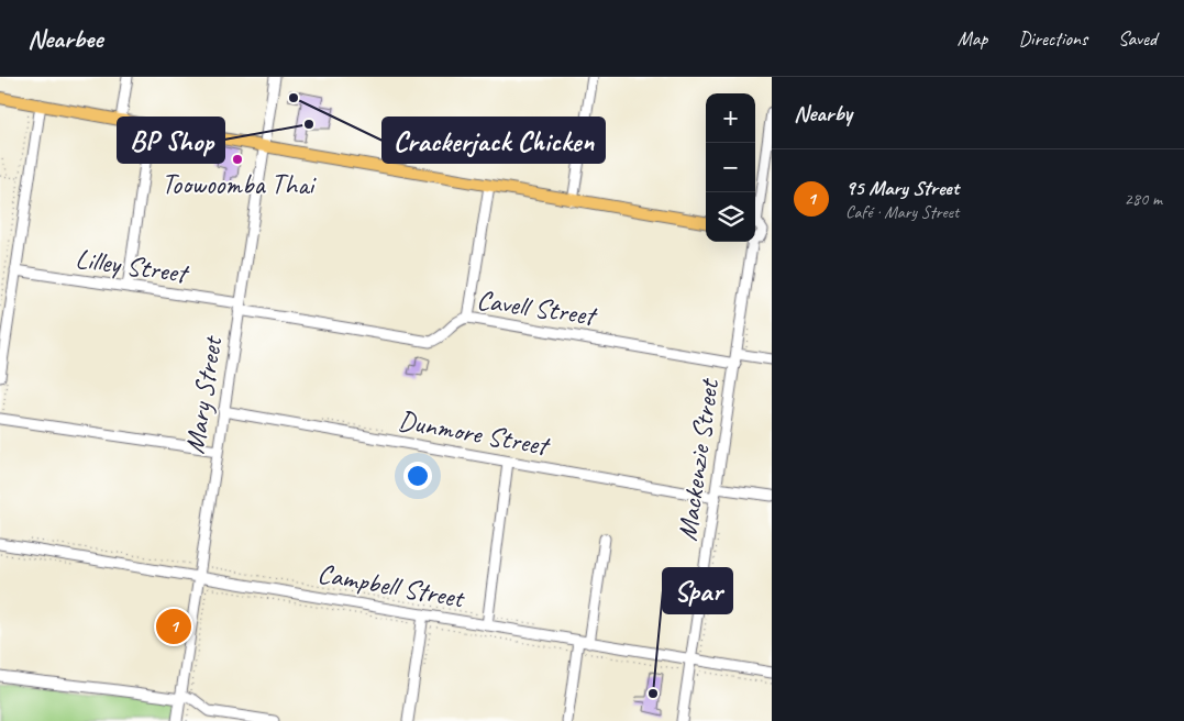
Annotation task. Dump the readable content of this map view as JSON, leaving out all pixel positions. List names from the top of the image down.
{
  "streets": {
    "street": [
      "Lilley Street",
      "Cavell Street",
      "Mary Street",
      "Dunmore Street",
      "Mackenzie Street",
      "Campbell Street"
    ]
  },
  "crossings": [
    ["Lilley Street", "Cavell Street"],
    ["Lilley Street", "Mary Street"],
    ["Cavell Street", "Mary Street"],
    ["Cavell Street", "Mackenzie Street"],
    ["Mary Street", "Dunmore Street"],
    ["Mary Street", "Campbell Street"],
    ["Dunmore Street", "Mackenzie Street"],
    ["Mackenzie Street", "Campbell Street"]
  ],
  "places": [
    "Crackerjack Chicken",
    "BP Shop",
    "Toowoomba Thai",
    "Spar"
  ],
  "page": {
    "header": "Nearbee",
    "nav": ["Map", "Directions", "Saved"],
    "heading": "Nearby",
    "map_buttons": ["+", "−"],
    "list": [
      {
        "mark": "1",
        "name": "95 Mary Street",
        "note": "Café · Mary Street",
        "value": "280 m"
      }
    ],
    "pins": "1"
  }
}
